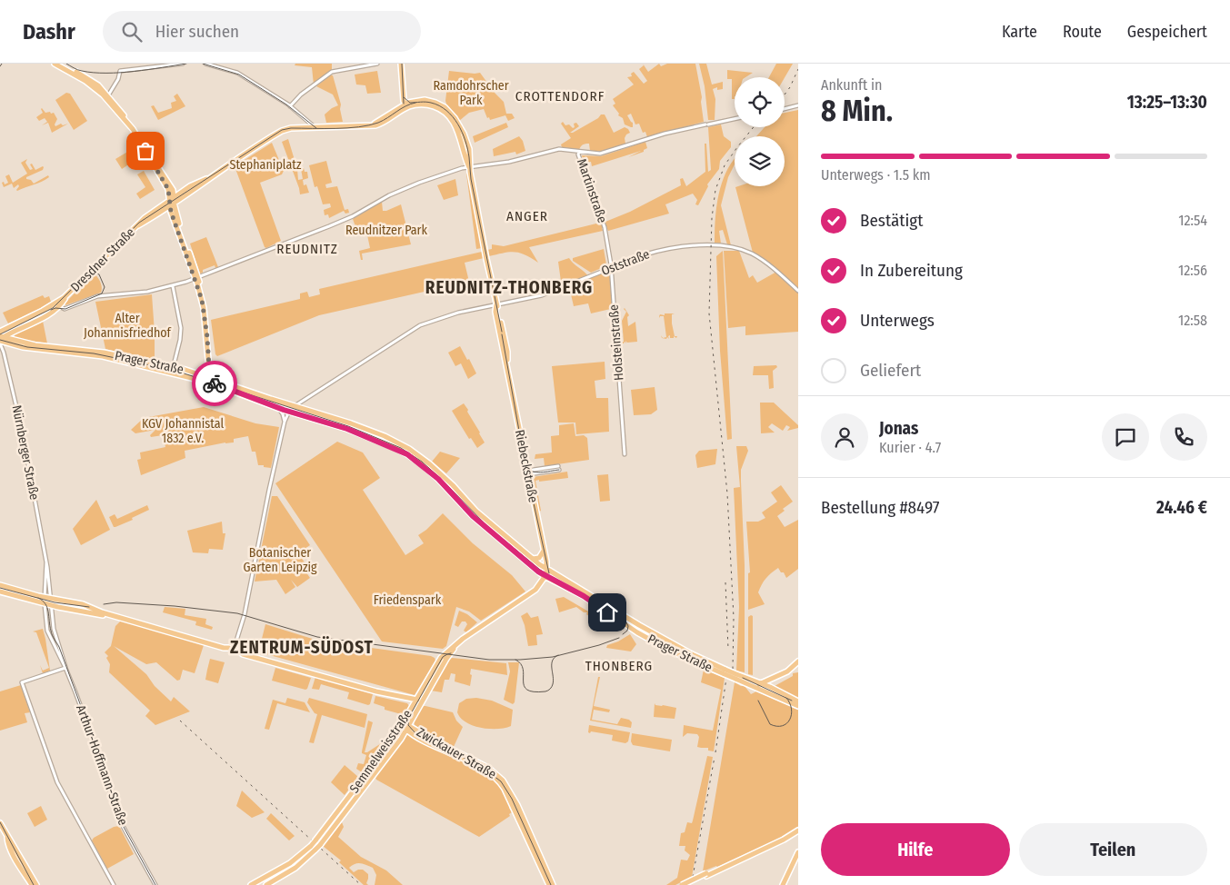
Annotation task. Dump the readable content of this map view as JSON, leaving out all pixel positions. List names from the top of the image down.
{
  "streets": {
    "main road": [
      "Dresdner Straße",
      "Prager Straße",
      "Riebeckstraße",
      "Semmelweisstraße",
      "Zwickauer Straße"
    ],
    "street": [
      "Martinstraße",
      "Oststraße",
      "Holsteinstraße",
      "Nürnberger Straße",
      "Arthur-Hoffmann-Straße"
    ]
  },
  "crossings": [
    ["Martinstraße", "Holsteinstraße"],
    ["Dresdner Straße", "Riebeckstraße"],
    ["Oststraße", "Holsteinstraße"],
    ["Oststraße", "Prager Straße"],
    ["Oststraße", "Riebeckstraße"],
    ["Prager Straße", "Nürnberger Straße"],
    ["Prager Straße", "Riebeckstraße"],
    ["Prager Straße", "Semmelweisstraße"],
    ["Nürnberger Straße", "Arthur-Hoffmann-Straße"],
    ["Riebeckstraße", "Semmelweisstraße"],
    ["Semmelweisstraße", "Zwickauer Straße"]
  ],
  "districts": [
    "CROTTENDORF",
    "ANGER",
    "REUDNITZ",
    "REUDNITZ-THONBERG",
    "ZENTRUM-SÜDOST",
    "THONBERG"
  ],
  "parks": [
    "Ramdohrscher Park",
    "Stephaniplatz",
    "Reudnitzer Park",
    "Alter Johannisfriedhof",
    "KGV Johannistal 1832 e.V.",
    "Botanischer Garten Leipzig",
    "Friedenspark"
  ],
  "page": {
    "header": "Dashr",
    "search": "Hier suchen",
    "nav": ["Karte", "Route", "Gespeichert"],
    "heading": ["8 Min.", "Ankunft in", "13:25–13:30"],
    "panel": [
      "Jonas",
      "Kurier · 4.7",
      "Bestellung #8497",
      "24.46 €"
    ],
    "bar": "Unterwegs · 1.5 km",
    "list": [
      ["Bestätigt", "12:54"],
      ["In Zubereitung", "12:56"],
      ["Unterwegs", "12:58"],
      "Geliefert"
    ],
    "buttons": ["Hilfe", "Teilen"]
  }
}
